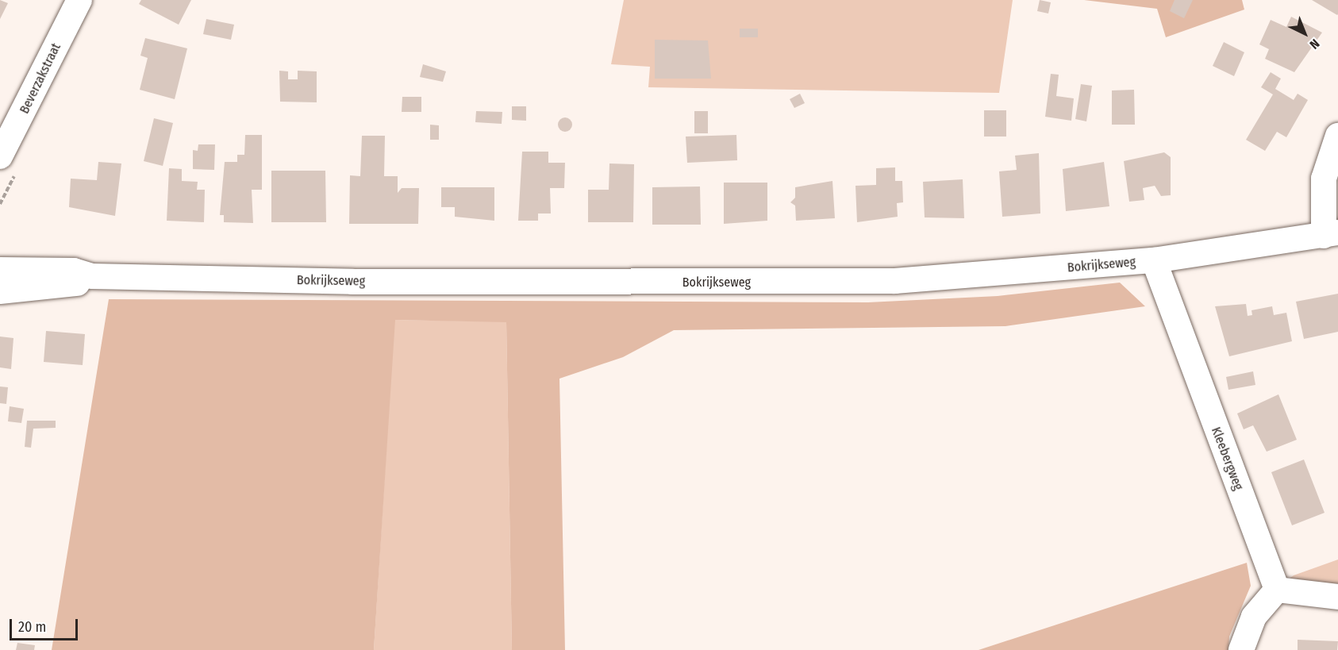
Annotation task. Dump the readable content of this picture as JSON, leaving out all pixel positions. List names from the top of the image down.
{
  "streets": {
    "street": ["Beverzakstraat", "Bokrijkseweg", "Kleebergweg"]
  },
  "crossings": [
    ["Bokrijkseweg", "Kleebergweg"]
  ],
  "scale_bar": "20 m",
  "north": "bottom right"
}
